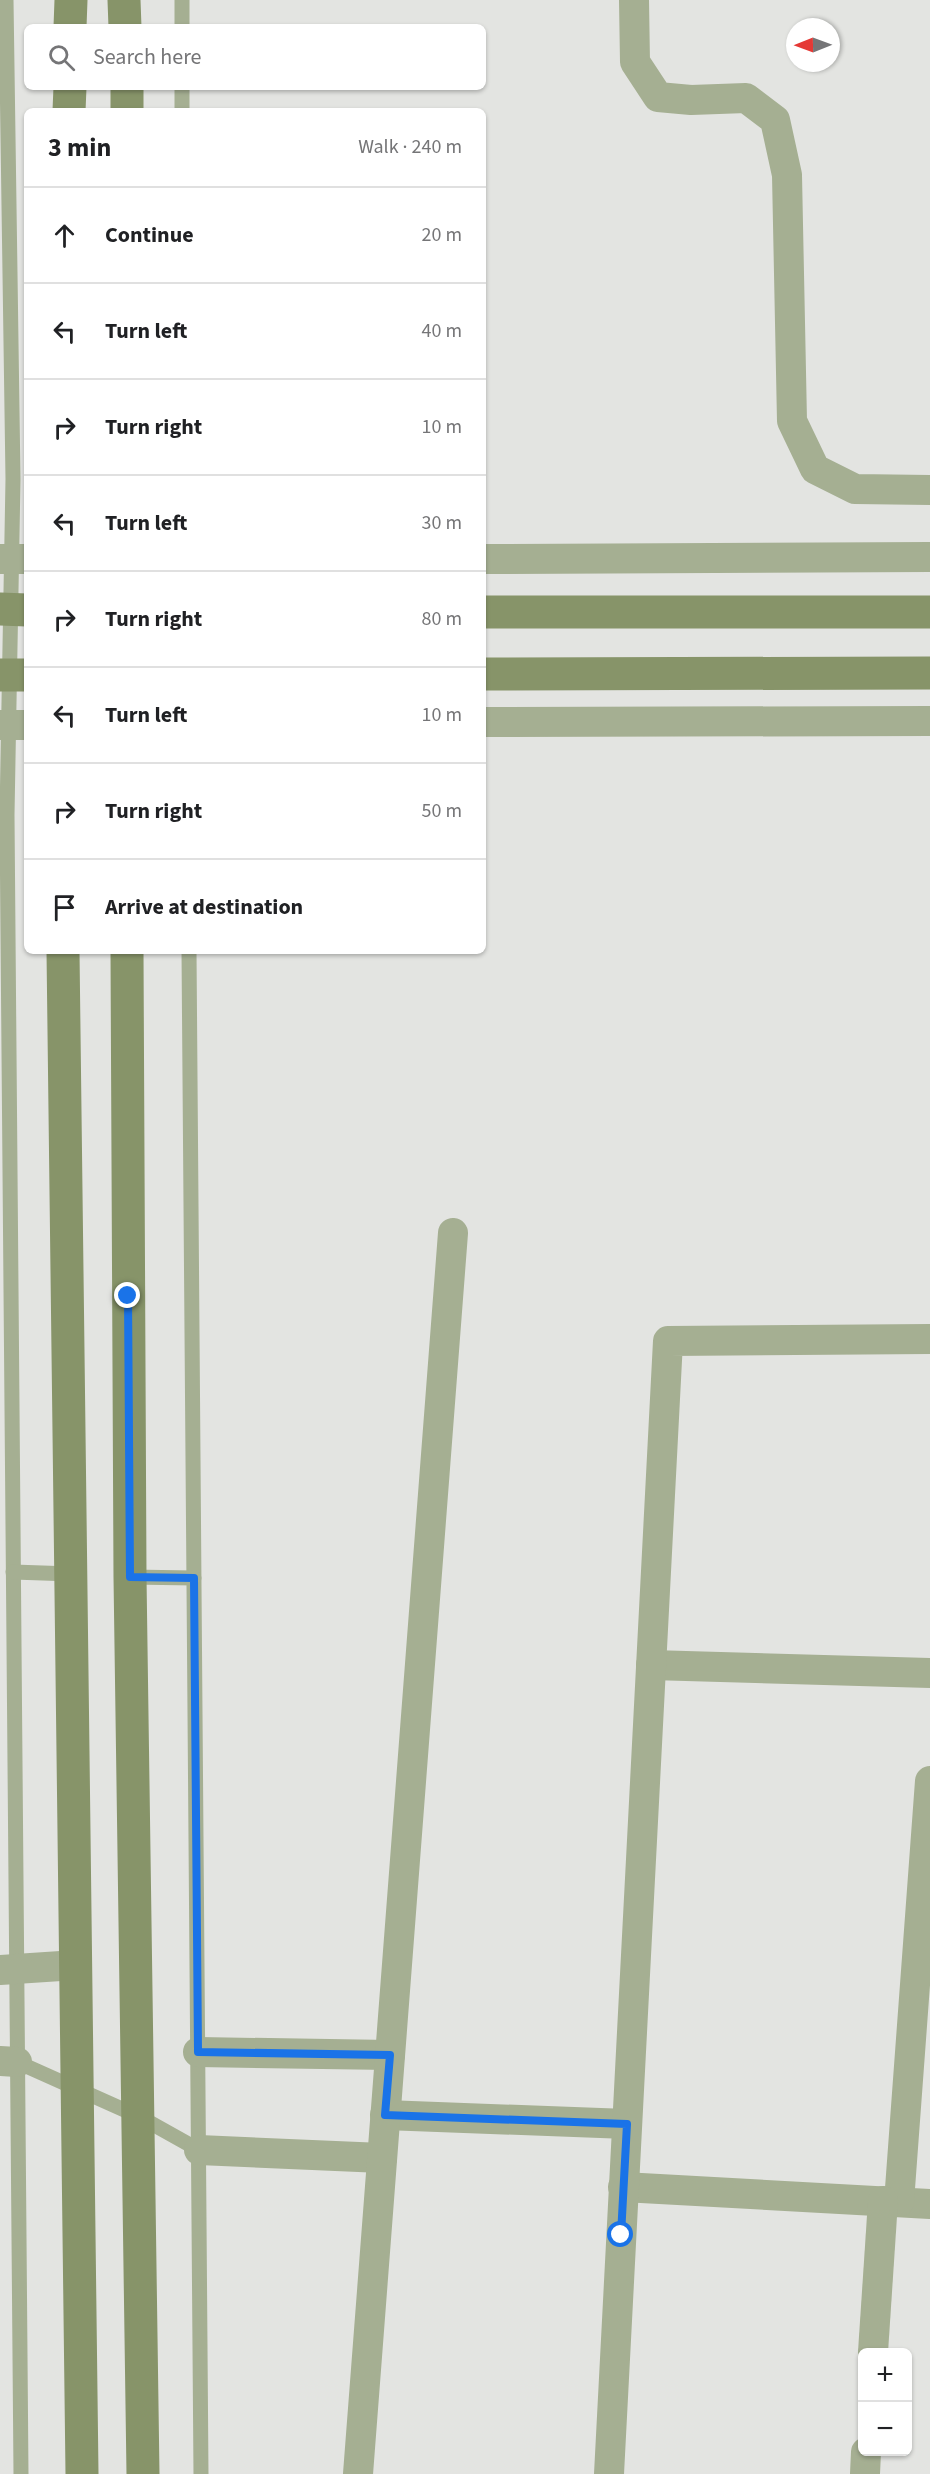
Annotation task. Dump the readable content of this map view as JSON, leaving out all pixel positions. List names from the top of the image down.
{
  "north": "left",
  "page": {
    "search": "Search here",
    "heading": ["3 min", "Walk · 240 m"],
    "list": [
      ["Continue", "20 m"],
      ["Turn left", "40 m"],
      ["Turn right", "10 m"],
      ["Turn left", "30 m"],
      ["Turn right", "80 m"],
      ["Turn left", "10 m"],
      ["Turn right", "50 m"],
      "Arrive at destination"
    ],
    "map_buttons": ["+", "−"]
  }
}
